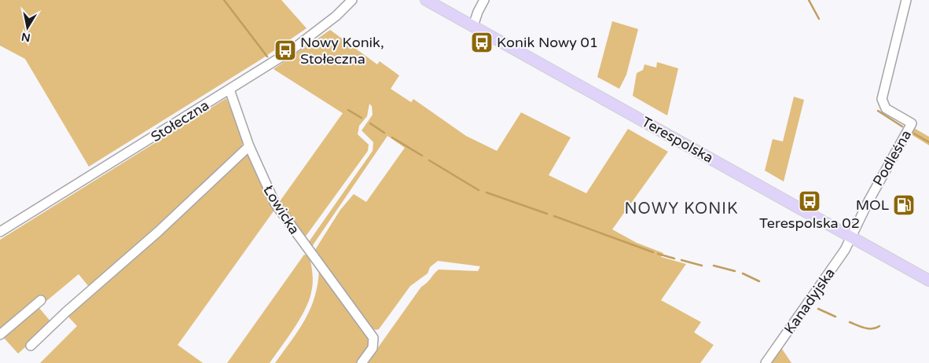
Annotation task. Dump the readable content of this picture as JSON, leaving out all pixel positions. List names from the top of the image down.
{
  "streets": {
    "main road": ["Terespolska"],
    "street": [
      "Stołeczna",
      "Podleśna",
      "Łowicka",
      "Kanadyjska"
    ]
  },
  "crossings": [
    ["Stołeczna", "Łowicka"],
    ["Terespolska", "Podleśna"],
    ["Terespolska", "Kanadyjska"],
    ["Podleśna", "Kanadyjska"]
  ],
  "districts": ["NOWY KONIK"],
  "places": {
    "bus stop": ["Konik Nowy 01", "Nowy Konik, Stołeczna", "Terespolska 02"],
    "fuel station": ["MOL"]
  },
  "north": "bottom"
}
